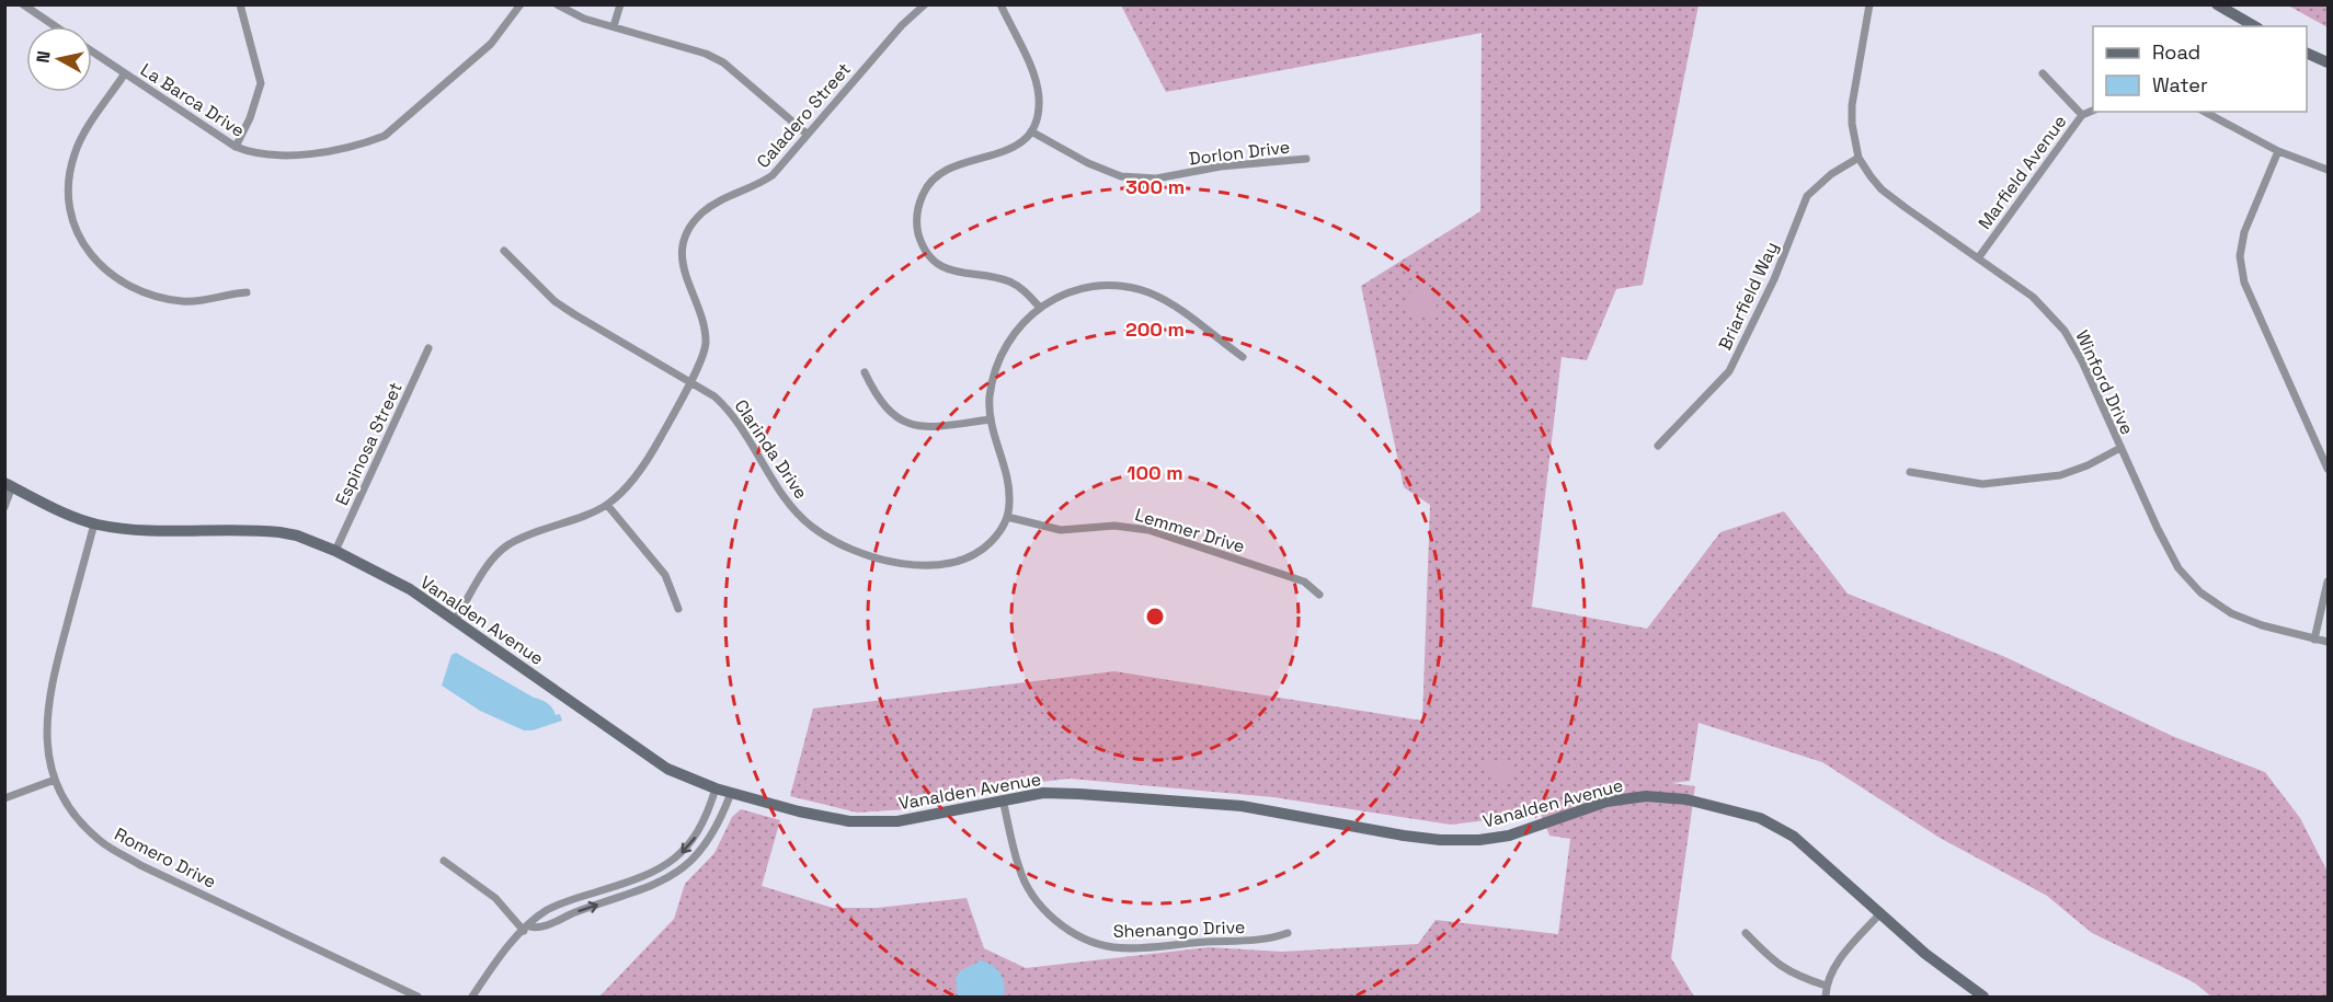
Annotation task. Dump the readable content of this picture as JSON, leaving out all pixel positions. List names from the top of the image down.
{
  "streets": {
    "main road": ["Vanalden Avenue"],
    "street": [
      "La Barca Drive",
      "Caladero Street",
      "Dorlon Drive",
      "Marfield Avenue",
      "Briarfield Way",
      "Winford Drive",
      "Espinosa Street",
      "Clarinda Drive",
      "Lemmer Drive",
      "Romero Drive",
      "Shenango Drive"
    ]
  },
  "crossings": [
    ["Caladero Street", "Clarinda Drive"],
    ["Caladero Street", "Vanalden Avenue"],
    ["Marfield Avenue", "Winford Drive"],
    ["Briarfield Way", "Winford Drive"],
    ["Espinosa Street", "Vanalden Avenue"],
    ["Clarinda Drive", "Lemmer Drive"],
    ["Vanalden Avenue", "Romero Drive"],
    ["Vanalden Avenue", "Shenango Drive"]
  ],
  "legend": ["Road", "Water"],
  "north": "left",
  "rings": ["300 m", "200 m", "100 m"]
}
